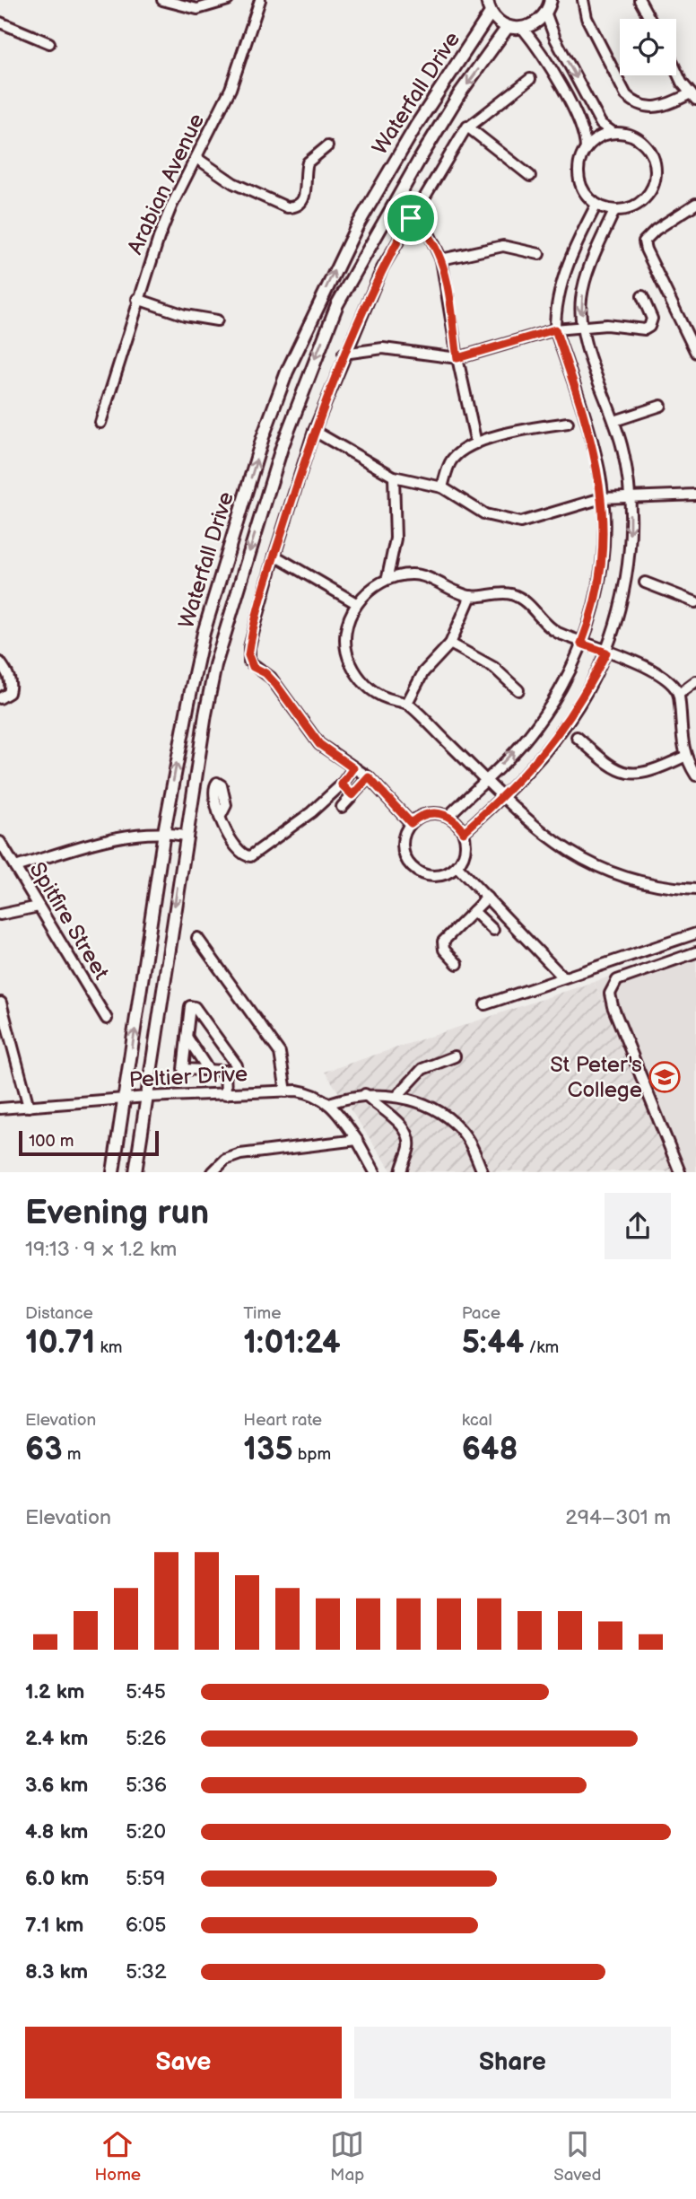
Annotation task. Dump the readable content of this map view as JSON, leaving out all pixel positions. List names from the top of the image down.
{
  "streets": {
    "main road": ["Waterfall Drive"],
    "street": ["Arabian Avenue", "Spitfire Street", "Peltier Drive"]
  },
  "crossings": [
    ["Waterfall Drive", "Peltier Drive"]
  ],
  "places": {
    "school or university": ["St Peter's College"]
  },
  "scale_bar": "100 m",
  "page": {
    "scale": "100 m",
    "heading": ["Evening run", "19:13 · 9 × 1.2 km"],
    "stats": [
      ["Distance", "10.71 km"],
      ["Time", "1:01:24"],
      ["Pace", "5:44 /km"],
      ["Elevation", "63 m"],
      ["Heart rate", "135 bpm"],
      ["kcal", "648"]
    ],
    "chart": ["Elevation", "294–301 m"],
    "list": [
      {
        "name": "1.2 km",
        "note": "5:45"
      },
      {
        "name": "2.4 km",
        "note": "5:26"
      },
      {
        "name": "3.6 km",
        "note": "5:36"
      },
      {
        "name": "4.8 km",
        "note": "5:20"
      },
      {
        "name": "6.0 km",
        "note": "5:59"
      },
      {
        "name": "7.1 km",
        "note": "6:05"
      },
      {
        "name": "8.3 km",
        "note": "5:32"
      }
    ],
    "buttons": ["Save", "Share"],
    "tabs": ["Home", "Map", "Saved"]
  }
}
